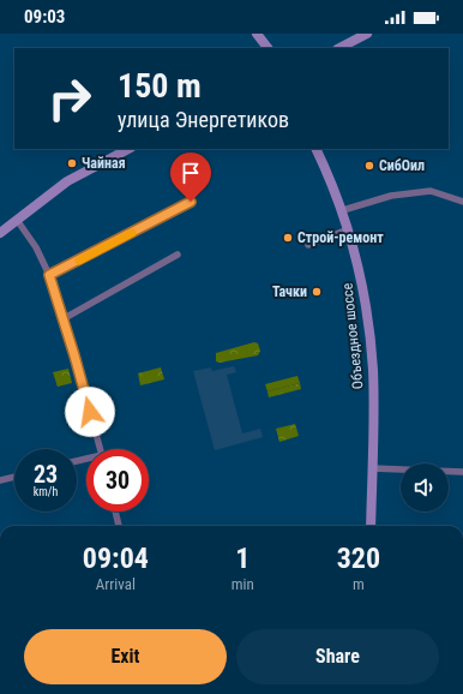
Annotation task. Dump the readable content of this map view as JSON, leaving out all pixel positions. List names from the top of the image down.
{
  "streets": {
    "main road": ["Объездное шоссе"]
  },
  "places": [
    "Чайная",
    "СибОил",
    "Строй-ремонт",
    "Тачки"
  ],
  "page": {
    "status": "09:03",
    "turn": ["150 m", "улица Энергетиков"],
    "speed": "23 km/h",
    "limit": "30",
    "eta": [
      "09:04",
      "Arrival",
      "1",
      "min",
      "320",
      "m"
    ],
    "buttons": ["Exit", "Share"]
  }
}
